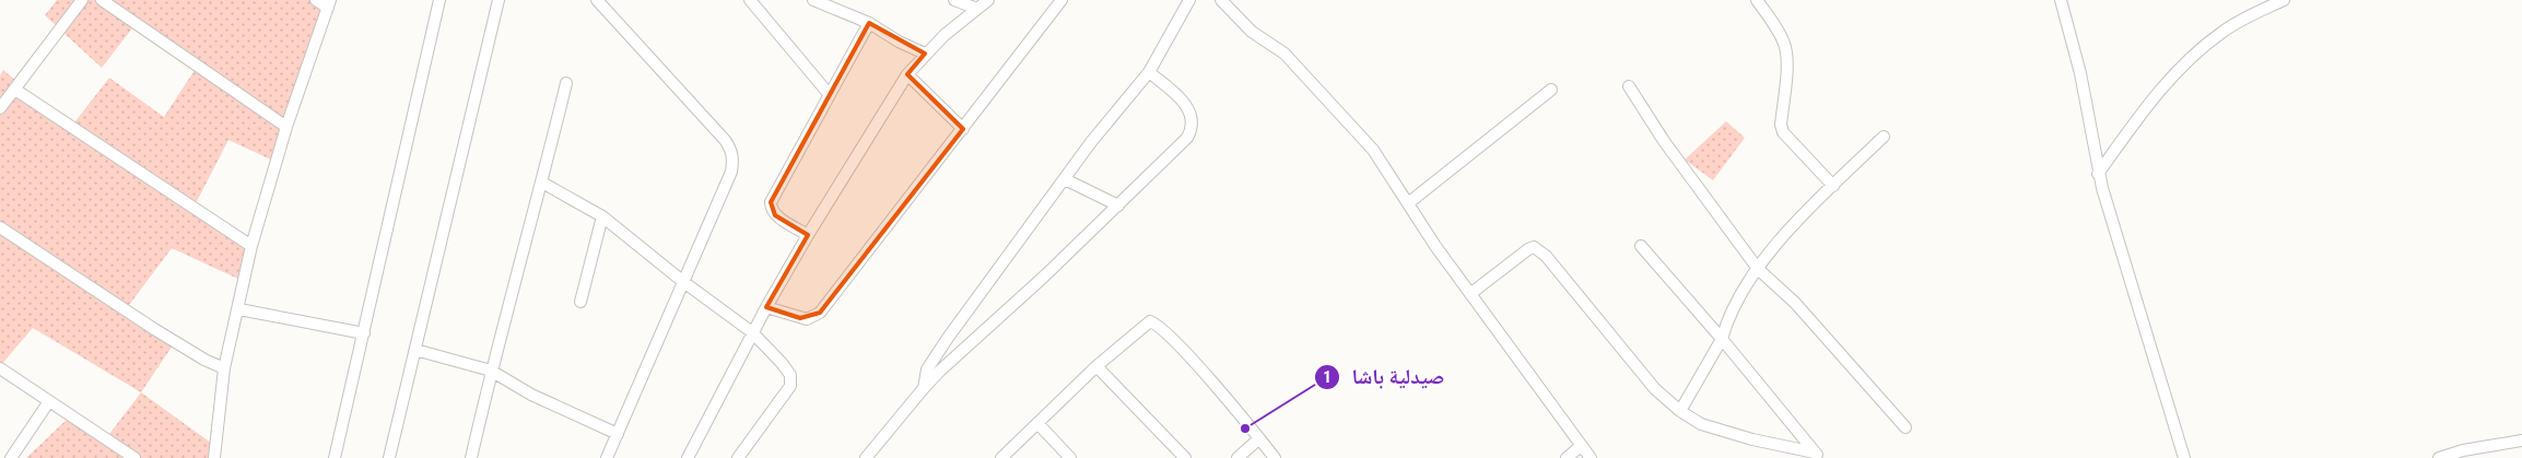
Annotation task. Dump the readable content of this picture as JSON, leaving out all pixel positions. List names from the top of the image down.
{
  "places": ["صيدلية باشا"]
}
